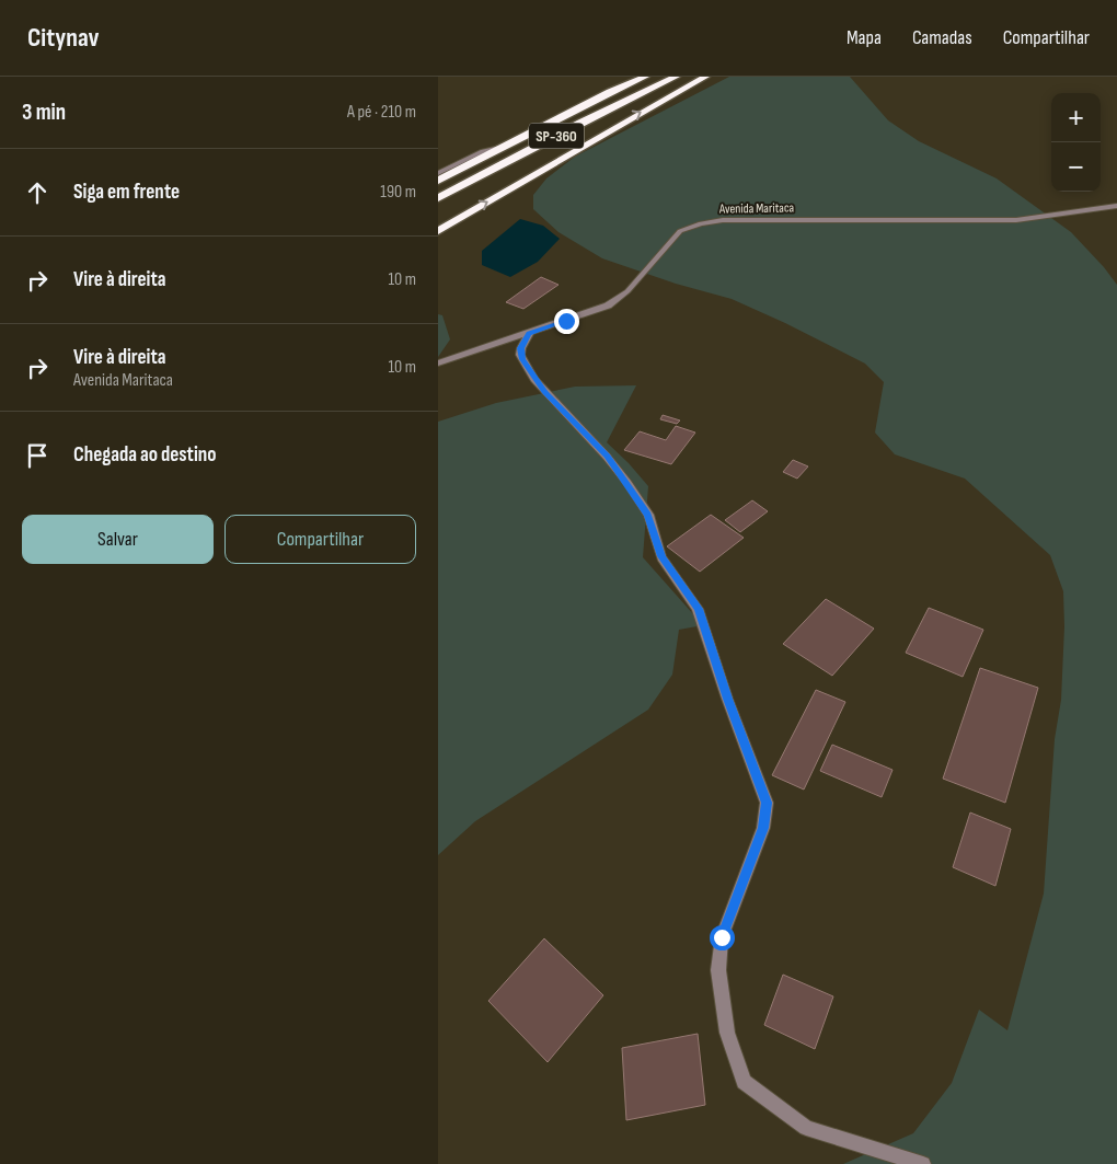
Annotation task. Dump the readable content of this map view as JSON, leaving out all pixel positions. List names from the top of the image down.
{
  "streets": {
    "highway": ["SP-360"],
    "street": ["Avenida Maritaca"]
  },
  "page": {
    "header": "Citynav",
    "nav": ["Mapa", "Camadas", "Compartilhar"],
    "heading": ["3 min", "A pé · 210 m"],
    "map_buttons": ["+", "−"],
    "list": [
      ["Siga em frente", "190 m"],
      ["Vire à direita", "10 m"],
      ["Vire à direita", "Avenida Maritaca", "10 m"],
      "Chegada ao destino"
    ],
    "buttons": ["Salvar", "Compartilhar"]
  }
}
